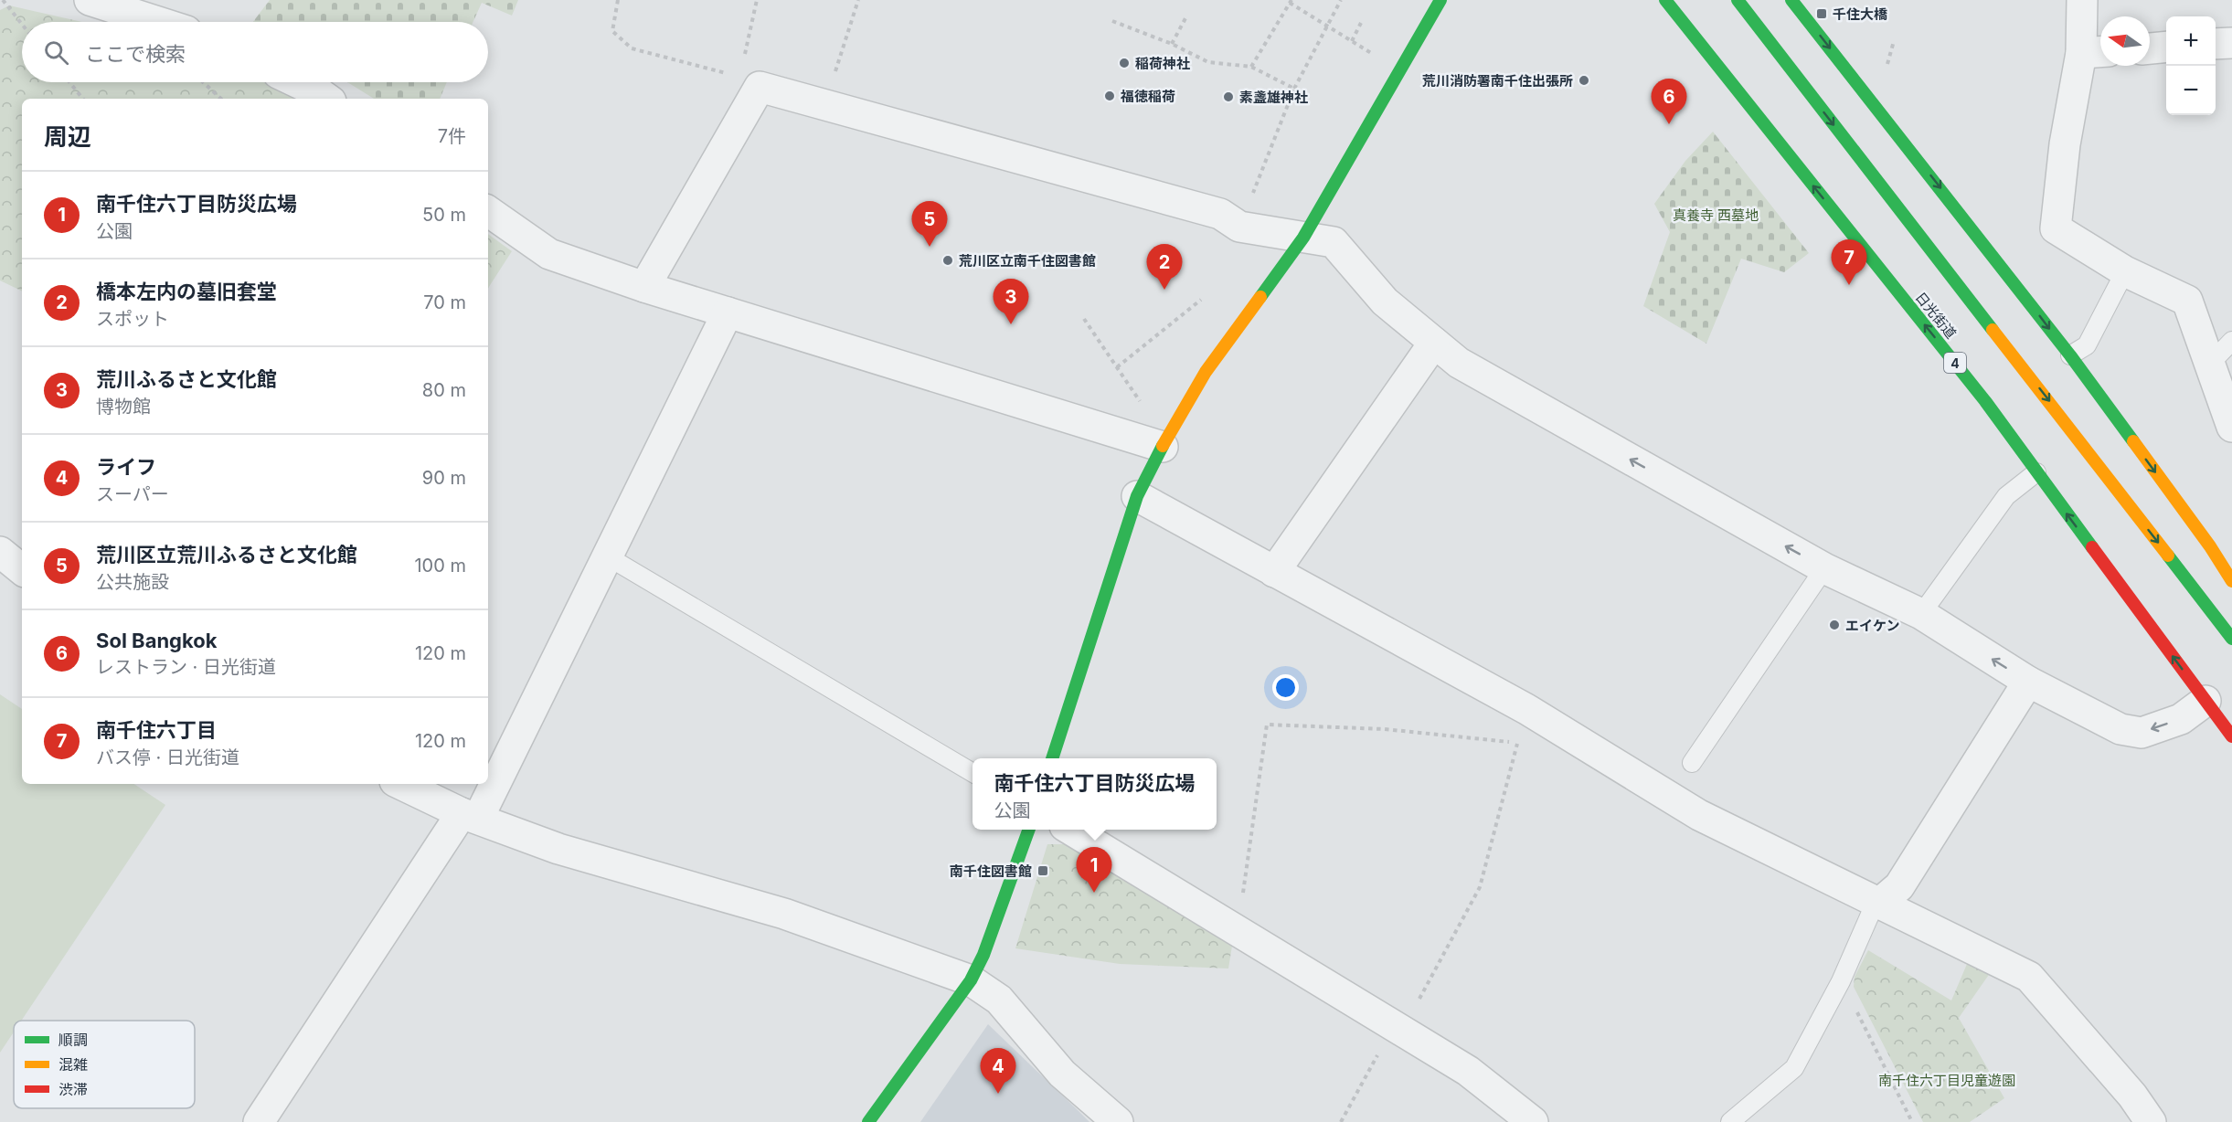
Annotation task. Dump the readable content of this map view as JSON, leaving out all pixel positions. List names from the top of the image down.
{
  "streets": {
    "main road": ["日光街道", "4"]
  },
  "parks": ["真養寺 西墓地", "南千住六丁目児童遊園"],
  "places": {
    "transit": ["千住大橋", "南千住図書館"],
    "other": [
      "稲荷神社",
      "荒川消防署南千住出張所",
      "福徳稲荷",
      "素盞雄神社",
      "荒川区立南千住図書館",
      "エイケン"
    ]
  },
  "legend": ["順調", "混雑", "渋滞"],
  "north": "left",
  "page": {
    "map_buttons": ["+", "−"],
    "search": "ここで検索",
    "pins": [
      "6",
      "5",
      "7",
      "2",
      "3",
      "1",
      "4"
    ],
    "heading": ["周辺", "7件"],
    "list": [
      {
        "mark": "1",
        "name": "南千住六丁目防災広場",
        "note": "公園",
        "value": "50 m"
      },
      {
        "mark": "2",
        "name": "橋本左内の墓旧套堂",
        "note": "スポット",
        "value": "70 m"
      },
      {
        "mark": "3",
        "name": "荒川ふるさと文化館",
        "note": "博物館",
        "value": "80 m"
      },
      {
        "mark": "4",
        "name": "ライフ",
        "note": "スーパー",
        "value": "90 m"
      },
      {
        "mark": "5",
        "name": "荒川区立荒川ふるさと文化館",
        "note": "公共施設",
        "value": "100 m"
      },
      {
        "mark": "6",
        "name": "Sol Bangkok",
        "note": "レストラン · 日光街道",
        "value": "120 m"
      },
      {
        "mark": "7",
        "name": "南千住六丁目",
        "note": "バス停 · 日光街道",
        "value": "120 m"
      }
    ],
    "popup": ["南千住六丁目防災広場", "公園"]
  }
}
